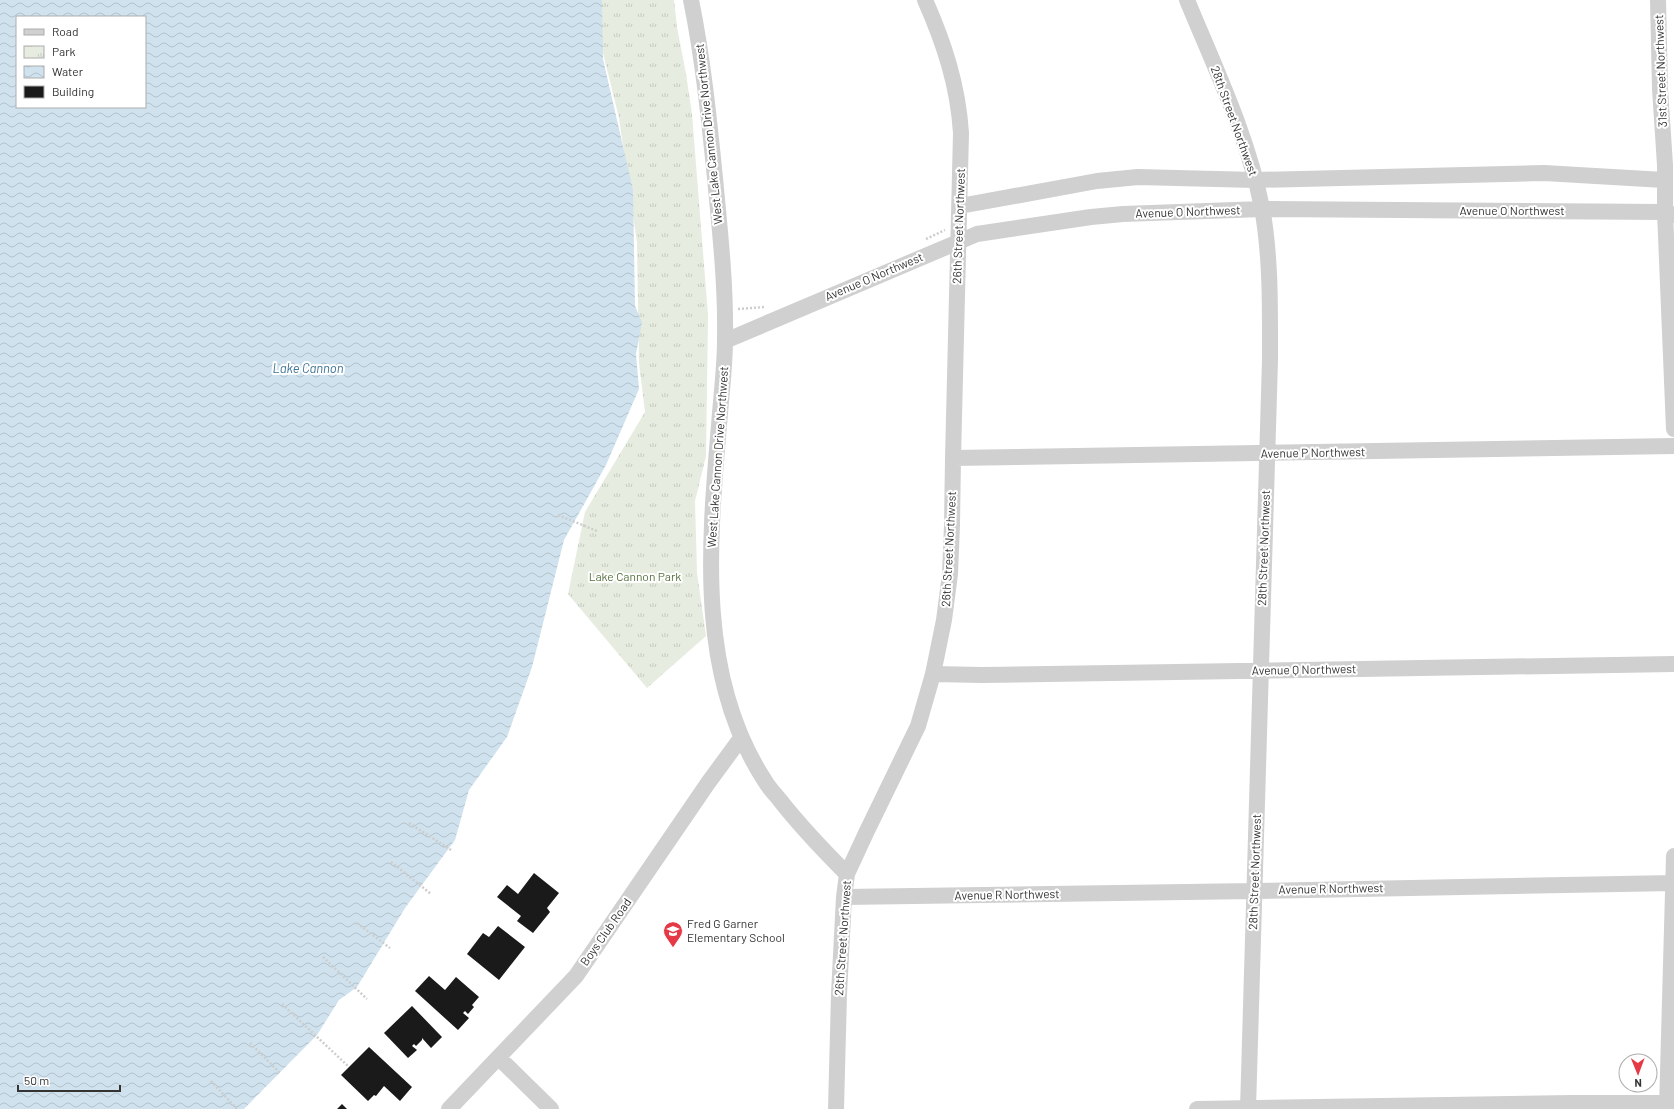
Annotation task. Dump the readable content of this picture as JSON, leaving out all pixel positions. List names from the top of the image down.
{
  "streets": {
    "street": [
      "31st Street Northwest",
      "28th Street Northwest",
      "West Lake Cannon Drive Northwest",
      "Avenue O Northwest",
      "26th Street Northwest",
      "Avenue P Northwest",
      "Avenue Q Northwest",
      "Avenue R Northwest",
      "Boys Club Road"
    ]
  },
  "crossings": [
    ["31st Street Northwest", "Avenue O Northwest"],
    ["28th Street Northwest", "Avenue O Northwest"],
    ["28th Street Northwest", "Avenue P Northwest"],
    ["28th Street Northwest", "Avenue Q Northwest"],
    ["28th Street Northwest", "Avenue R Northwest"],
    ["West Lake Cannon Drive Northwest", "Avenue O Northwest"],
    ["West Lake Cannon Drive Northwest", "26th Street Northwest"],
    ["West Lake Cannon Drive Northwest", "Boys Club Road"],
    ["Avenue O Northwest", "26th Street Northwest"],
    ["26th Street Northwest", "Avenue P Northwest"],
    ["26th Street Northwest", "Avenue Q Northwest"],
    ["26th Street Northwest", "Avenue R Northwest"]
  ],
  "water": ["Lake Cannon"],
  "parks": ["Lake Cannon Park"],
  "places": {
    "school or university": ["Fred G Garner Elementary School"]
  },
  "legend": [
    "Road",
    "Park",
    "Water",
    "Building"
  ],
  "scale_bar": "50 m",
  "north": "bottom"
}
